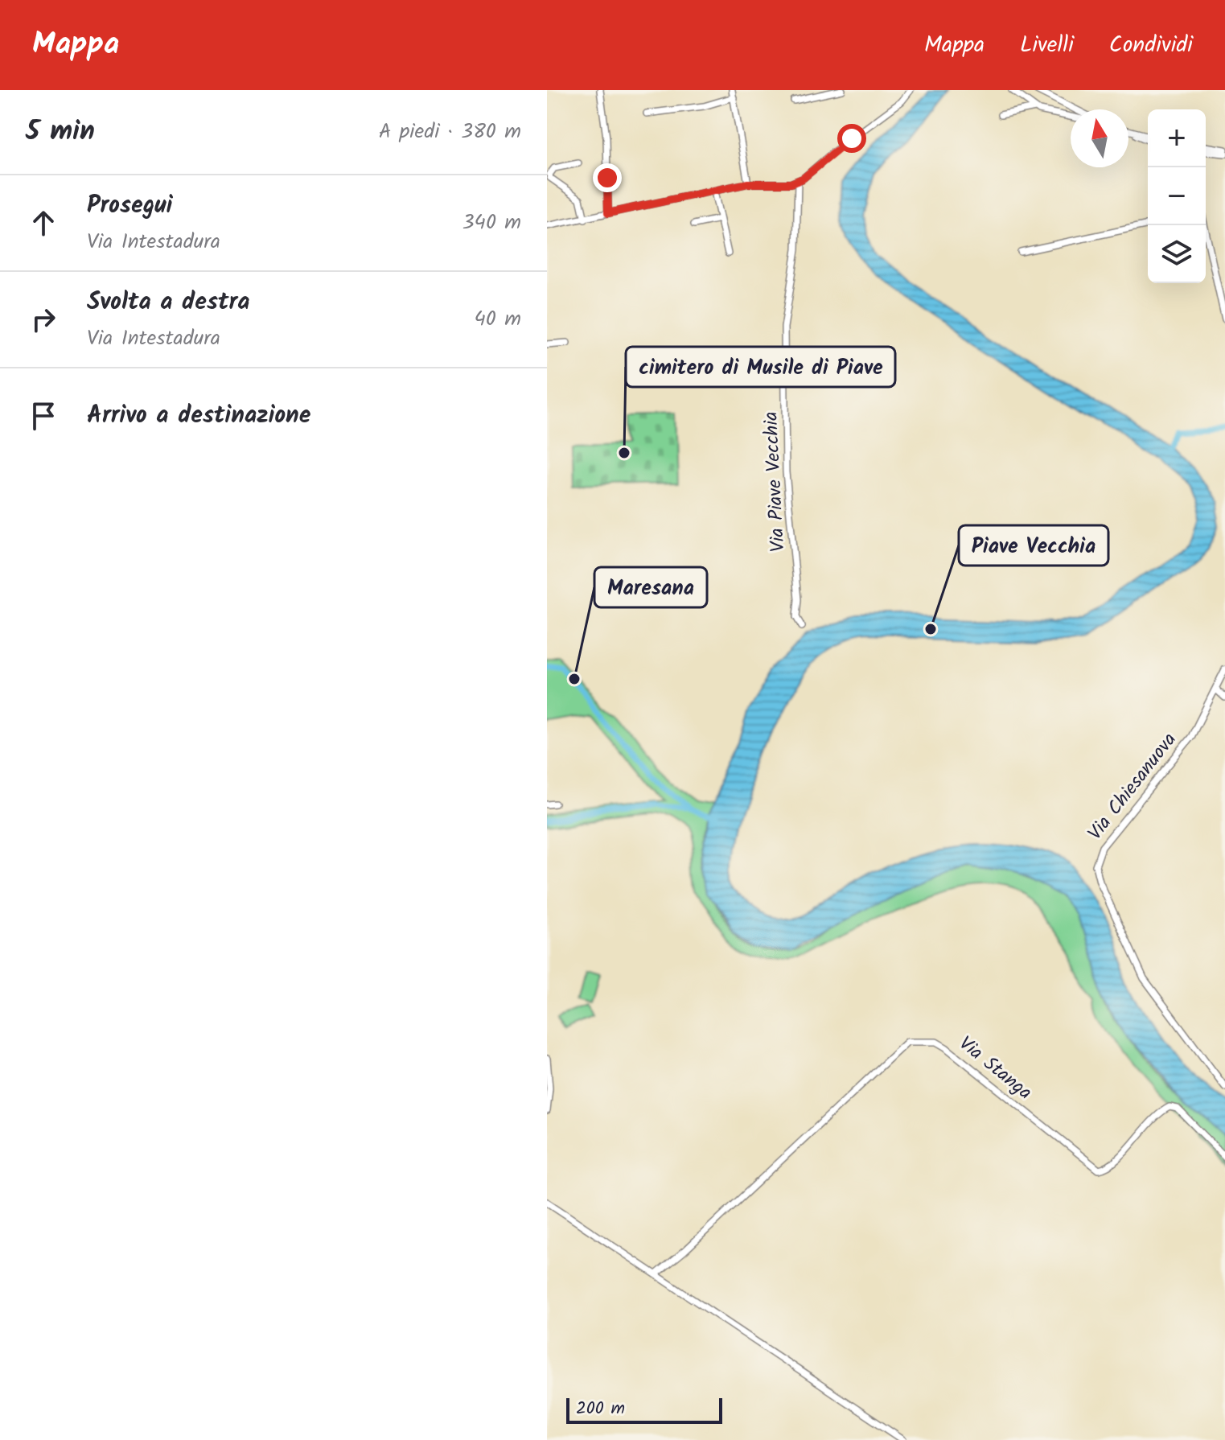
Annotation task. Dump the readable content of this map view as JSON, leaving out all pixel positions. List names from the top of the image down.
{
  "streets": {
    "street": ["Via Piave Vecchia", "Via Chiesanuova", "Via Stanga"]
  },
  "places": ["cimitero di Musile di Piave", "Piave Vecchia", "Maresana"],
  "scale_bar": "200 m",
  "north": "top",
  "page": {
    "header": "Mappa",
    "nav": ["Mappa", "Livelli", "Condividi"],
    "heading": ["5 min", "A piedi · 380 m"],
    "map_buttons": ["+", "−"],
    "list": [
      ["Prosegui", "Via Intestadura", "340 m"],
      ["Svolta a destra", "Via Intestadura", "40 m"],
      "Arrivo a destinazione"
    ],
    "scale": "200 m"
  }
}
